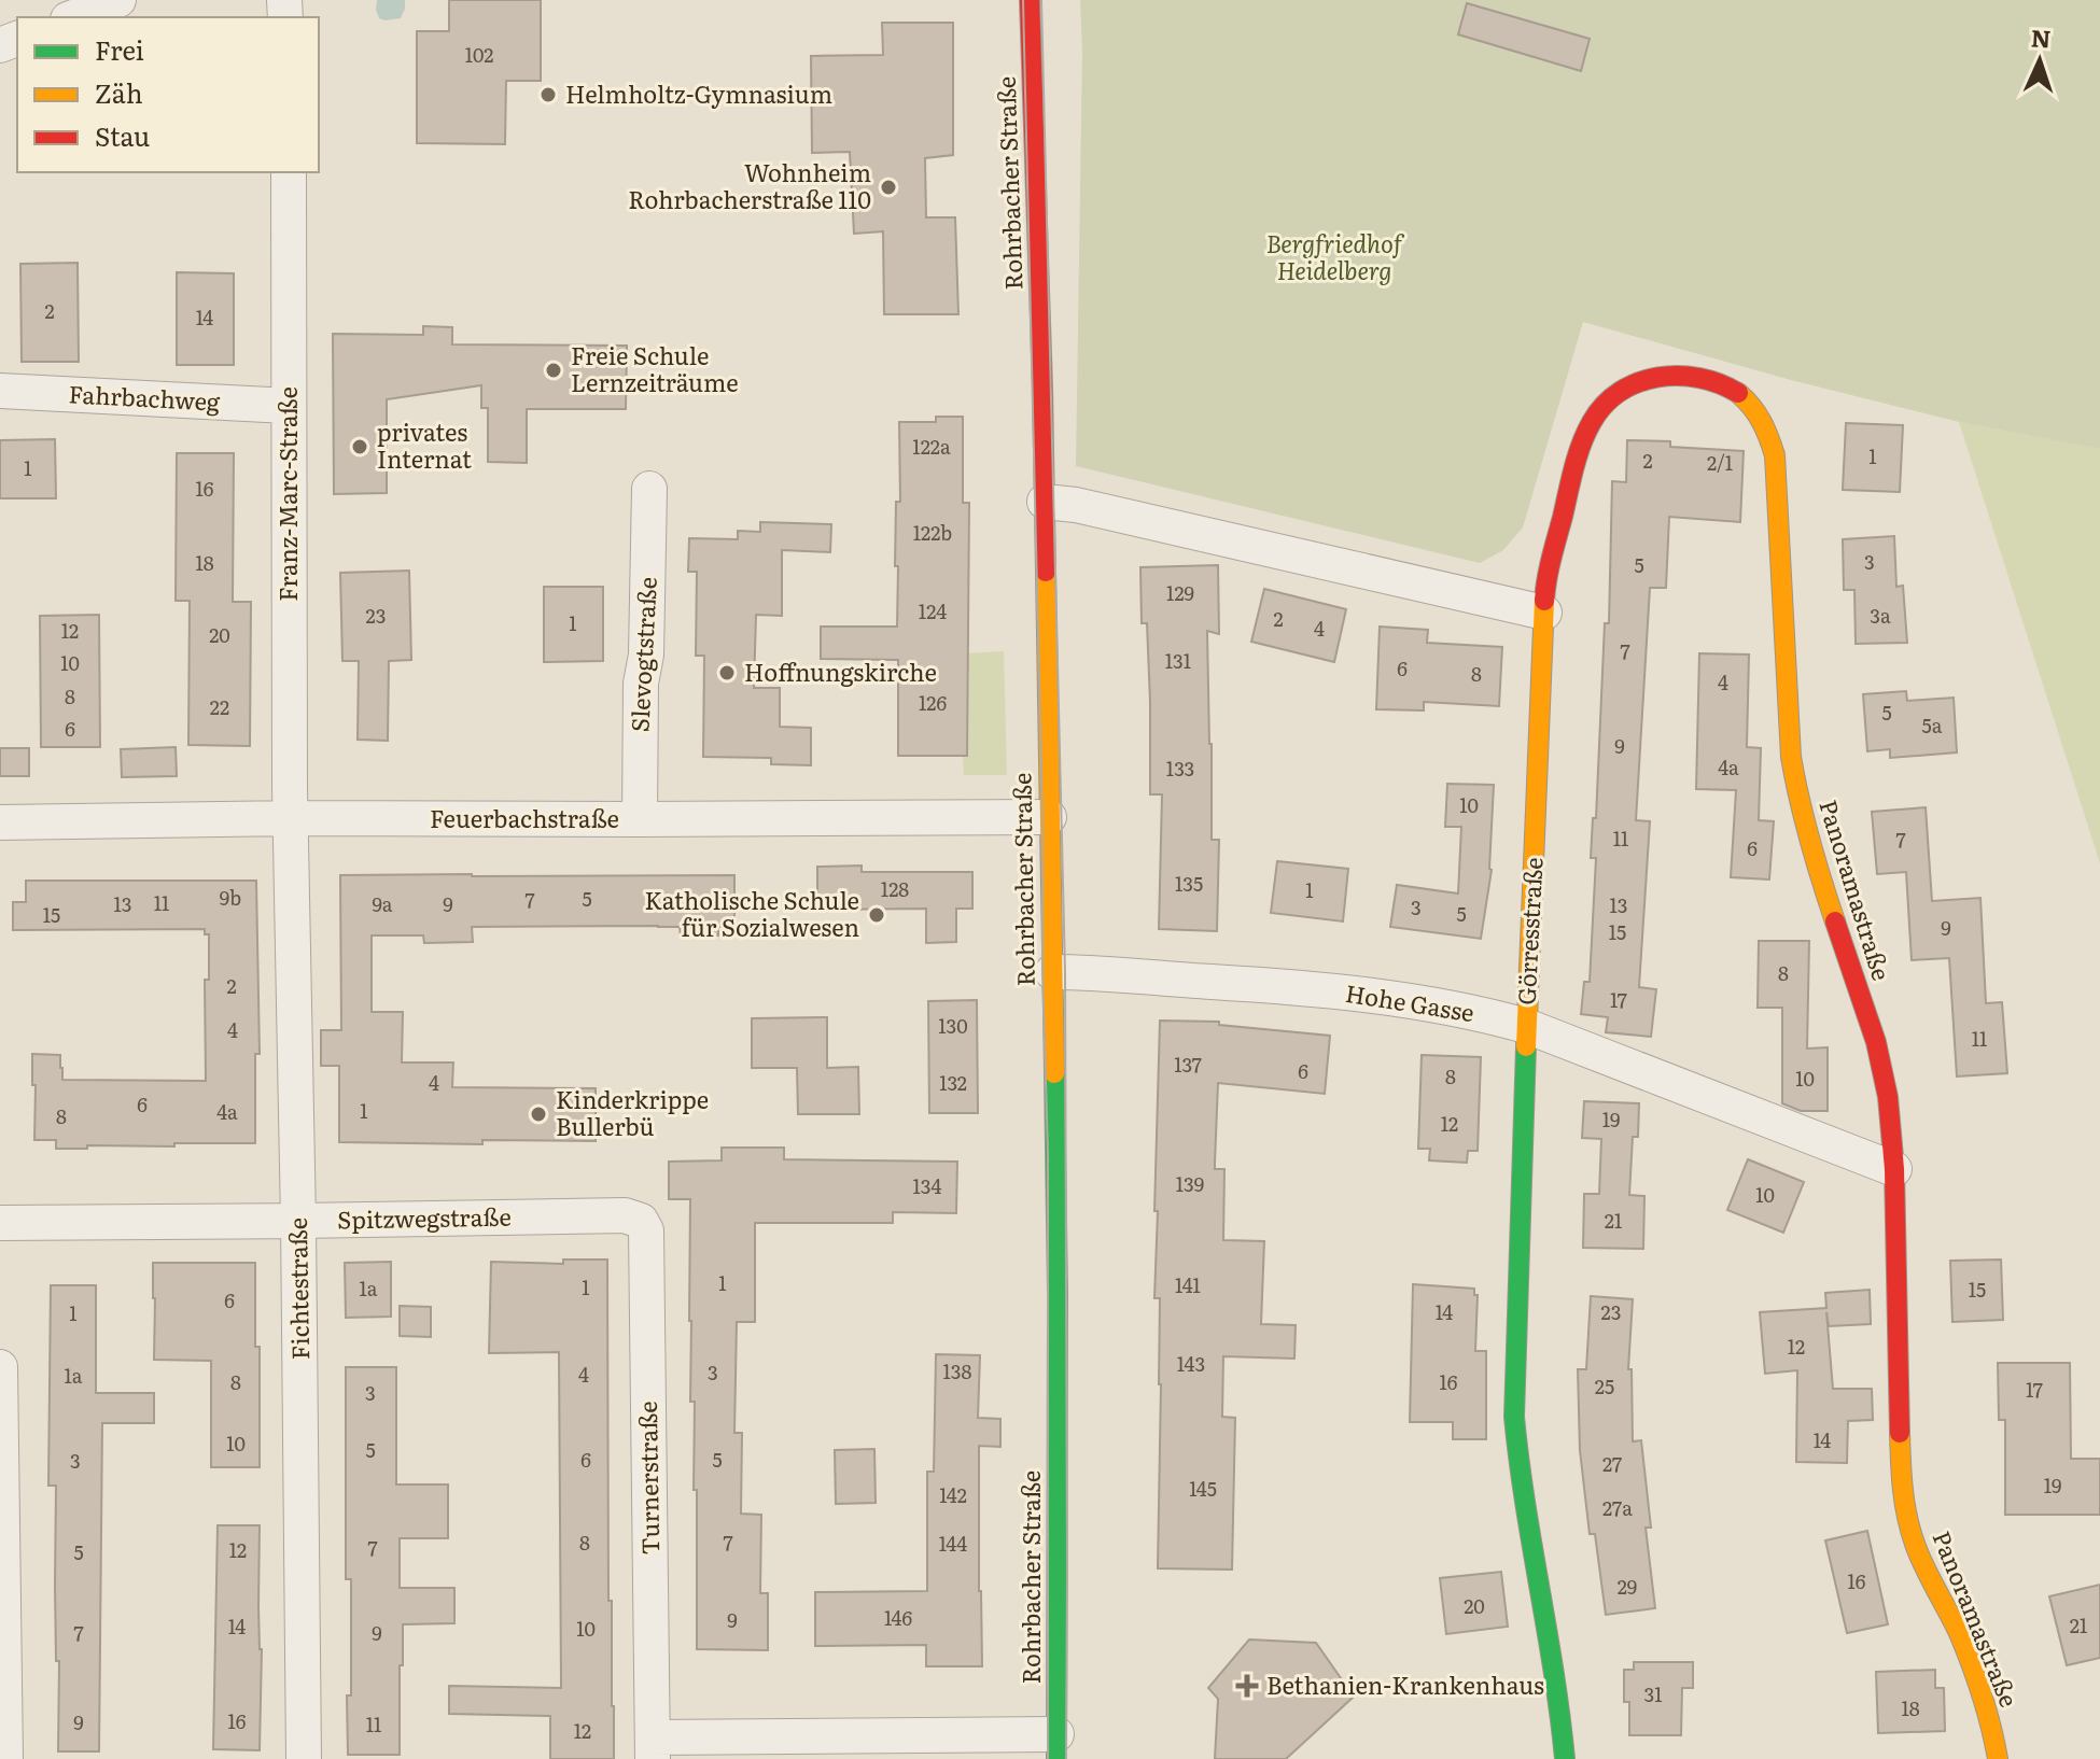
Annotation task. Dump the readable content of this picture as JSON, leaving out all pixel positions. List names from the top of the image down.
{
  "streets": {
    "street": [
      "Rohrbacher Straße",
      "Fahrbachweg",
      "Franz-Marc-Straße",
      "Slevogtstraße",
      "Feuerbachstraße",
      "Panoramastraße",
      "Görresstraße",
      "Hohe Gasse",
      "Spitzwegstraße",
      "Fichtestraße",
      "Turnerstraße"
    ]
  },
  "crossings": [
    ["Rohrbacher Straße", "Feuerbachstraße"],
    ["Rohrbacher Straße", "Hohe Gasse"],
    ["Rohrbacher Straße", "Turnerstraße"],
    ["Fahrbachweg", "Franz-Marc-Straße"],
    ["Franz-Marc-Straße", "Feuerbachstraße"],
    ["Franz-Marc-Straße", "Fichtestraße"],
    ["Slevogtstraße", "Feuerbachstraße"],
    ["Feuerbachstraße", "Fichtestraße"],
    ["Panoramastraße", "Görresstraße"],
    ["Panoramastraße", "Hohe Gasse"],
    ["Görresstraße", "Hohe Gasse"],
    ["Spitzwegstraße", "Fichtestraße"],
    ["Spitzwegstraße", "Turnerstraße"]
  ],
  "parks": ["Bergfriedhof Heidelberg"],
  "places": {
    "other": [
      "Helmholtz-Gymnasium",
      "Wohnheim Rohrbacherstraße 110",
      "Freie Schule Lernzeiträume",
      "privates Internat",
      "Hoffnungskirche",
      "Katholische Schule für Sozialwesen",
      "Kinderkrippe Bullerbü"
    ],
    "health": ["Bethanien-Krankenhaus"]
  },
  "house_numbers": [
    "102",
    "2",
    "14",
    "122a",
    "1",
    "2",
    "2/1",
    "1",
    "16",
    "122b",
    "3",
    "18",
    "5",
    "129",
    "124",
    "23",
    "3a",
    "2",
    "1",
    "4",
    "12",
    "20",
    "7",
    "131",
    "10",
    "6",
    "8",
    "4",
    "8",
    "126",
    "22",
    "5",
    "5a",
    "6",
    "9",
    "4a",
    "133",
    "10",
    "11",
    "7",
    "6",
    "135",
    "128",
    "1",
    "9b",
    "5",
    "7",
    "11",
    "13",
    "9a",
    "9",
    "13",
    "3",
    "5",
    "15",
    "9",
    "15",
    "8",
    "2",
    "17",
    "130",
    "4",
    "11",
    "137",
    "6",
    "8",
    "10",
    "4",
    "132",
    "6",
    "1",
    "4a",
    "8",
    "19",
    "12",
    "139",
    "134",
    "10",
    "21",
    "1",
    "141",
    "1",
    "1a",
    "15",
    "6",
    "14",
    "23",
    "1",
    "12",
    "143",
    "138",
    "3",
    "4",
    "1a",
    "8",
    "16",
    "25",
    "17",
    "3",
    "14",
    "10",
    "5",
    "6",
    "5",
    "3",
    "27",
    "19",
    "145",
    "142",
    "27a",
    "8",
    "7",
    "144",
    "7",
    "12",
    "5",
    "16",
    "29",
    "20",
    "146",
    "9",
    "21",
    "14",
    "10",
    "7",
    "9",
    "31",
    "18",
    "16",
    "9",
    "11",
    "12"
  ],
  "legend": ["Frei", "Zäh", "Stau"],
  "north": "top"
}
